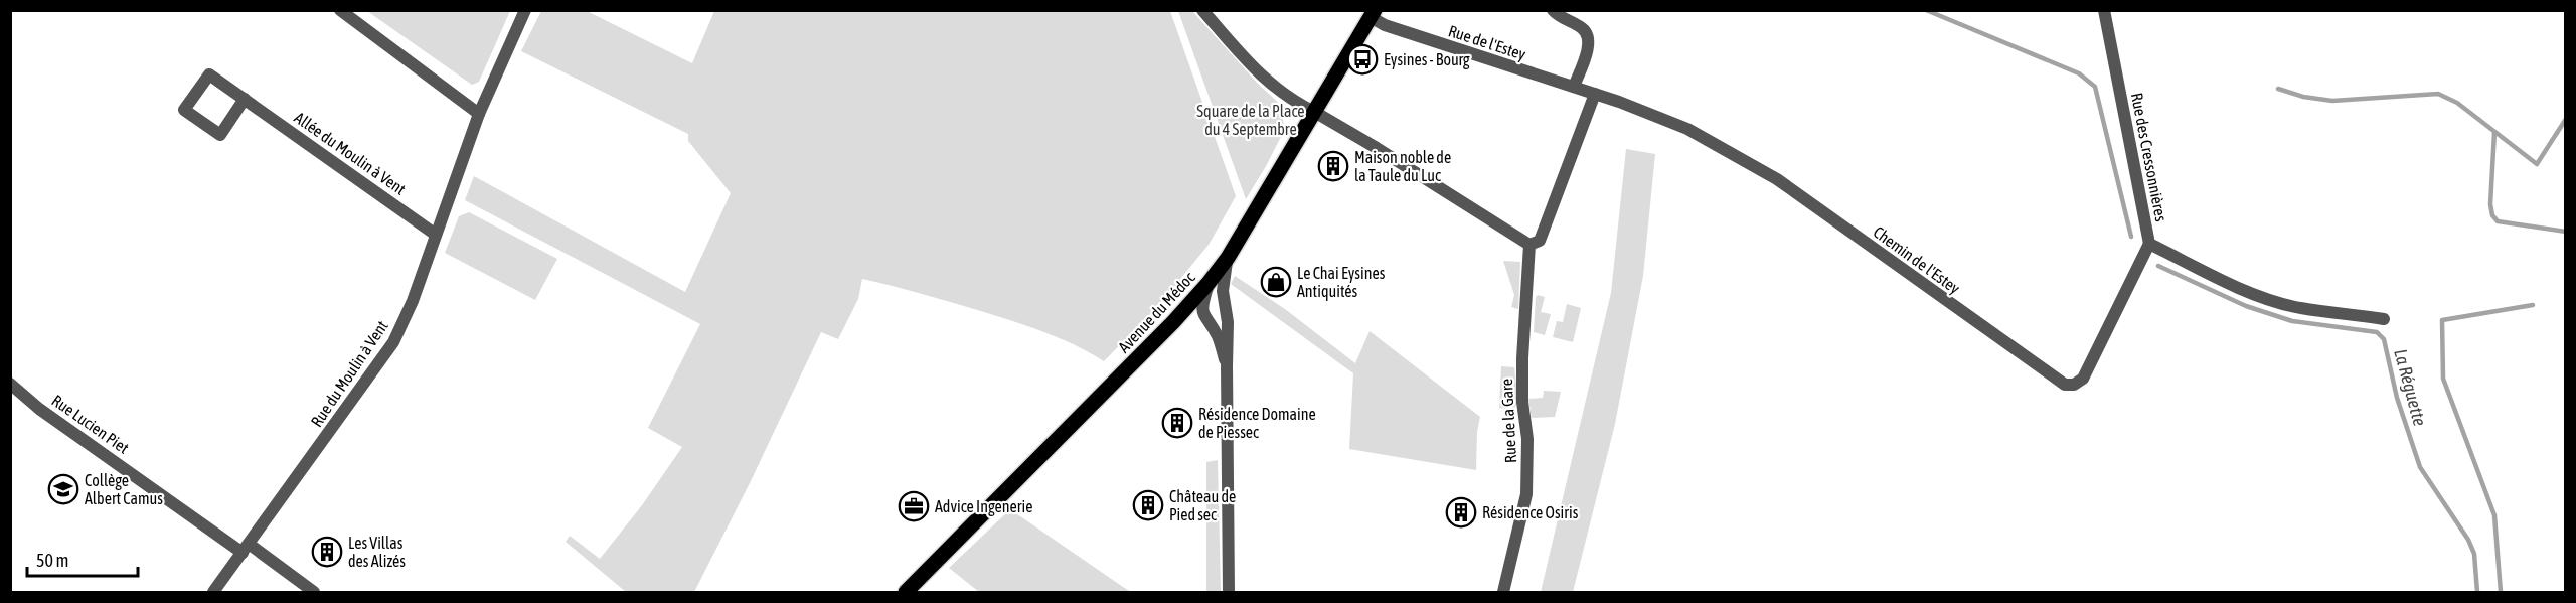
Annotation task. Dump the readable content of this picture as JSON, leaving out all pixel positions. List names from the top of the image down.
{
  "streets": {
    "main road": ["Avenue du Médoc"],
    "street": [
      "Rue de l'Estey",
      "Allée du Moulin à Vent",
      "Rue des Cressonnières",
      "Chemin de l'Estey",
      "Rue du Moulin à Vent",
      "Rue de la Gare",
      "Rue Lucien Piet"
    ]
  },
  "crossings": [
    ["Rue de l'Estey", "Chemin de l'Estey"],
    ["Rue de l'Estey", "Avenue du Médoc"],
    ["Allée du Moulin à Vent", "Rue du Moulin à Vent"],
    ["Rue des Cressonnières", "Chemin de l'Estey"],
    ["Rue du Moulin à Vent", "Rue Lucien Piet"]
  ],
  "water": ["La Réguette"],
  "parks": ["Square de la Place du 4 Septembre"],
  "places": {
    "bus stop": ["Eysines - Bourg"],
    "building": [
      "Maison noble de la Taule du Luc",
      "Résidence Domaine de Piessec",
      "Château de Pied sec",
      "Résidence Osiris",
      "Les Villas des Alizés"
    ],
    "shop": ["Le Chai Eysines Antiquités"],
    "school or university": ["Collège Albert Camus"],
    "office": ["Advice Ingenerie"]
  },
  "scale_bar": "50 m"
}
